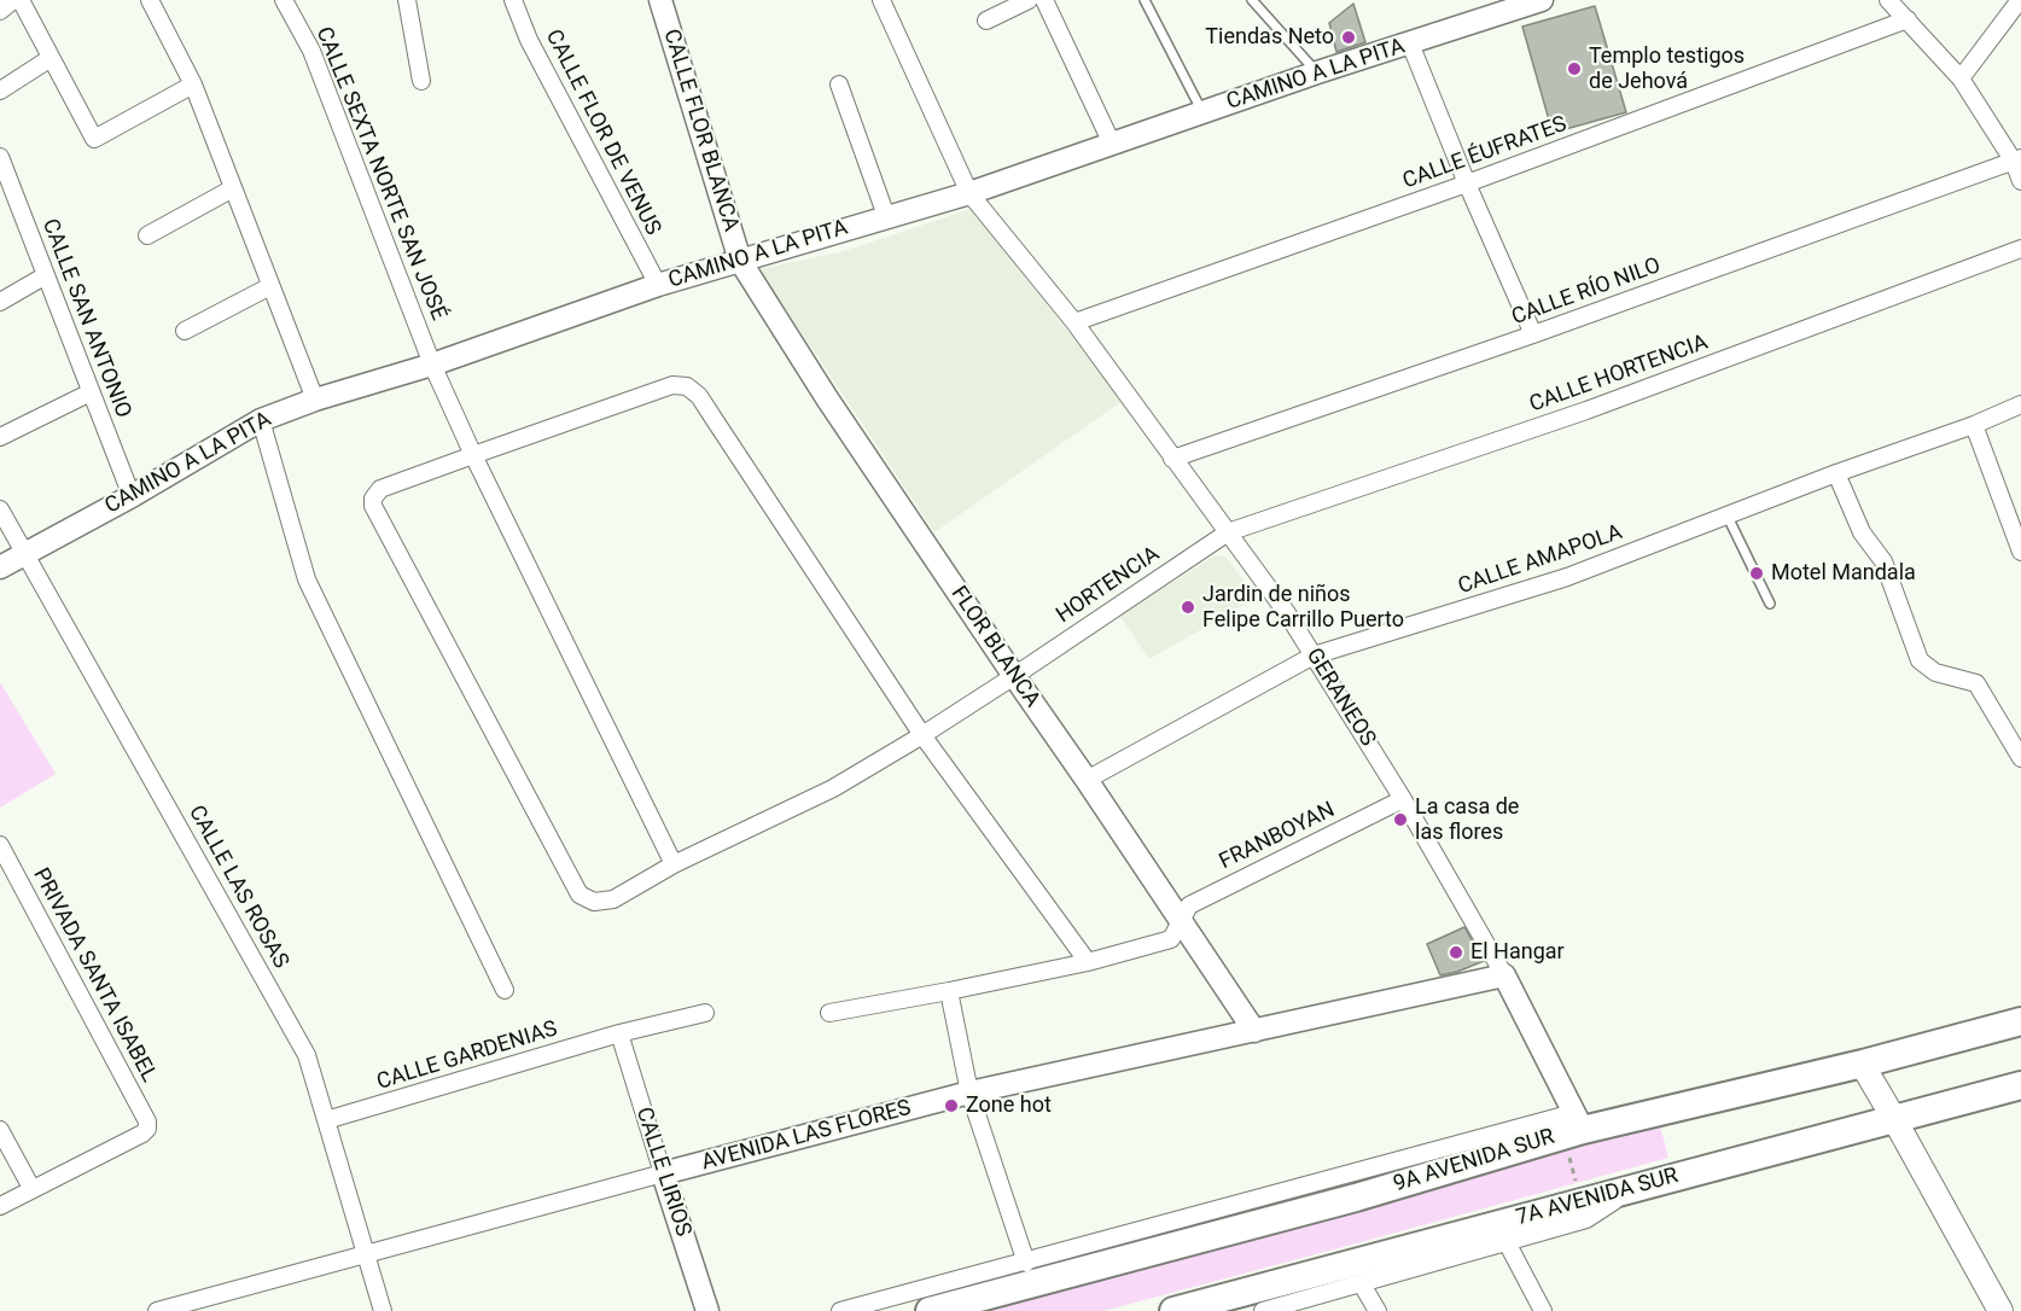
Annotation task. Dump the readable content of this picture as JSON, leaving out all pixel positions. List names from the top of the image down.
{
  "streets": {
    "main road": ["9A AVENIDA SUR", "7A AVENIDA SUR"],
    "street": [
      "CAMINO A LA PITA",
      "CALLE FLOR BLANCA",
      "CALLE FLOR DE VENUS",
      "CALLE ÉUFRATES",
      "CALLE SEXTA NORTE SAN JOSÉ",
      "CALLE RÍO NILO",
      "CALLE SAN ANTONIO",
      "CALLE HORTENCIA",
      "CALLE AMAPOLA",
      "HORTENCIA",
      "FLOR BLANCA",
      "GERANEOS",
      "FRANBOYAN",
      "CALLE LAS ROSAS",
      "PRIVADA SANTA ISABEL",
      "CALLE GARDENIAS",
      "AVENIDA LAS FLORES",
      "CALLE LIRIOS"
    ]
  },
  "crossings": [
    ["CAMINO A LA PITA", "CALLE FLOR BLANCA"],
    ["CAMINO A LA PITA", "CALLE FLOR DE VENUS"],
    ["CAMINO A LA PITA", "CALLE SEXTA NORTE SAN JOSÉ"],
    ["CAMINO A LA PITA", "CALLE SAN ANTONIO"],
    ["CAMINO A LA PITA", "FLOR BLANCA"],
    ["CAMINO A LA PITA", "GERANEOS"],
    ["CAMINO A LA PITA", "CALLE LAS ROSAS"],
    ["CALLE FLOR BLANCA", "FLOR BLANCA"],
    ["CALLE ÉUFRATES", "GERANEOS"],
    ["CALLE SEXTA NORTE SAN JOSÉ", "HORTENCIA"],
    ["CALLE RÍO NILO", "GERANEOS"],
    ["CALLE HORTENCIA", "HORTENCIA"],
    ["CALLE HORTENCIA", "GERANEOS"],
    ["CALLE AMAPOLA", "FLOR BLANCA"],
    ["CALLE AMAPOLA", "GERANEOS"],
    ["HORTENCIA", "FLOR BLANCA"],
    ["HORTENCIA", "GERANEOS"],
    ["FLOR BLANCA", "FRANBOYAN"],
    ["FLOR BLANCA", "AVENIDA LAS FLORES"],
    ["GERANEOS", "FRANBOYAN"],
    ["GERANEOS", "AVENIDA LAS FLORES"],
    ["GERANEOS", "9A AVENIDA SUR"],
    ["CALLE LAS ROSAS", "CALLE GARDENIAS"],
    ["CALLE LAS ROSAS", "AVENIDA LAS FLORES"],
    ["CALLE GARDENIAS", "CALLE LIRIOS"],
    ["AVENIDA LAS FLORES", "CALLE LIRIOS"]
  ],
  "places": [
    "Tiendas Neto",
    "Templo testigos de Jehová",
    "Motel Mandala",
    "Jardin de niños Felipe Carrillo Puerto",
    "La casa de las flores",
    "El Hangar",
    "Zone hot"
  ]
}
